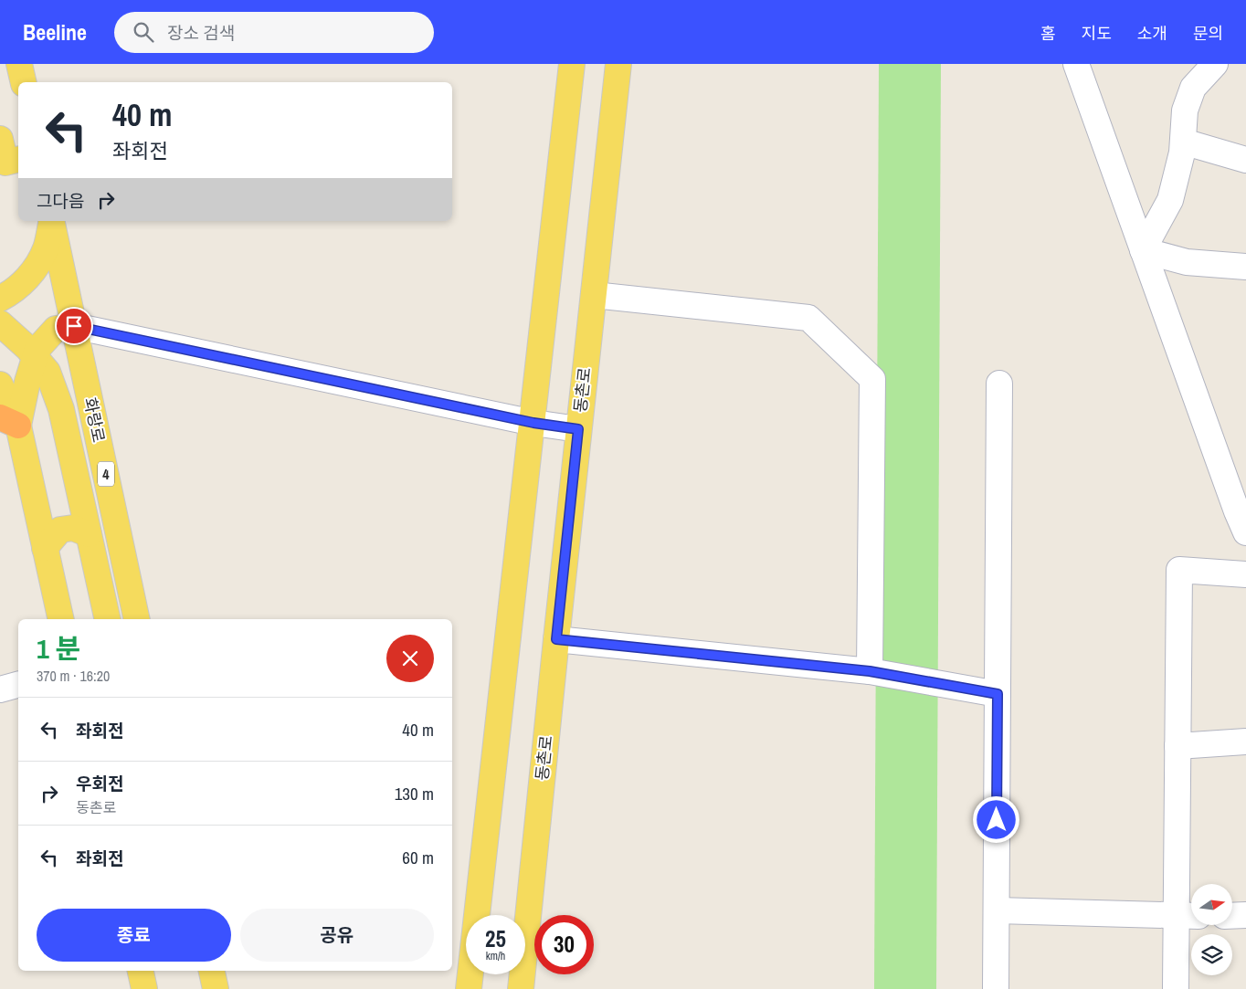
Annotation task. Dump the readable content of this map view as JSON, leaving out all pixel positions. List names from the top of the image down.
{
  "streets": {
    "main road": ["동촌로", "화랑로", "4"]
  },
  "north": "right",
  "page": {
    "header": "Beeline",
    "search": "장소 검색",
    "nav": [
      "홈",
      "지도",
      "소개",
      "문의"
    ],
    "turn": ["40 m", "좌회전"],
    "then": "그다음",
    "heading": ["1 분", "370 m · 16:20"],
    "list": [
      {
        "name": "좌회전",
        "value": "40 m"
      },
      {
        "name": "우회전",
        "note": "동촌로",
        "value": "130 m"
      },
      {
        "name": "좌회전",
        "value": "60 m"
      }
    ],
    "buttons": ["종료", "공유"],
    "speed": "25 km/h",
    "limit": "30"
  }
}
